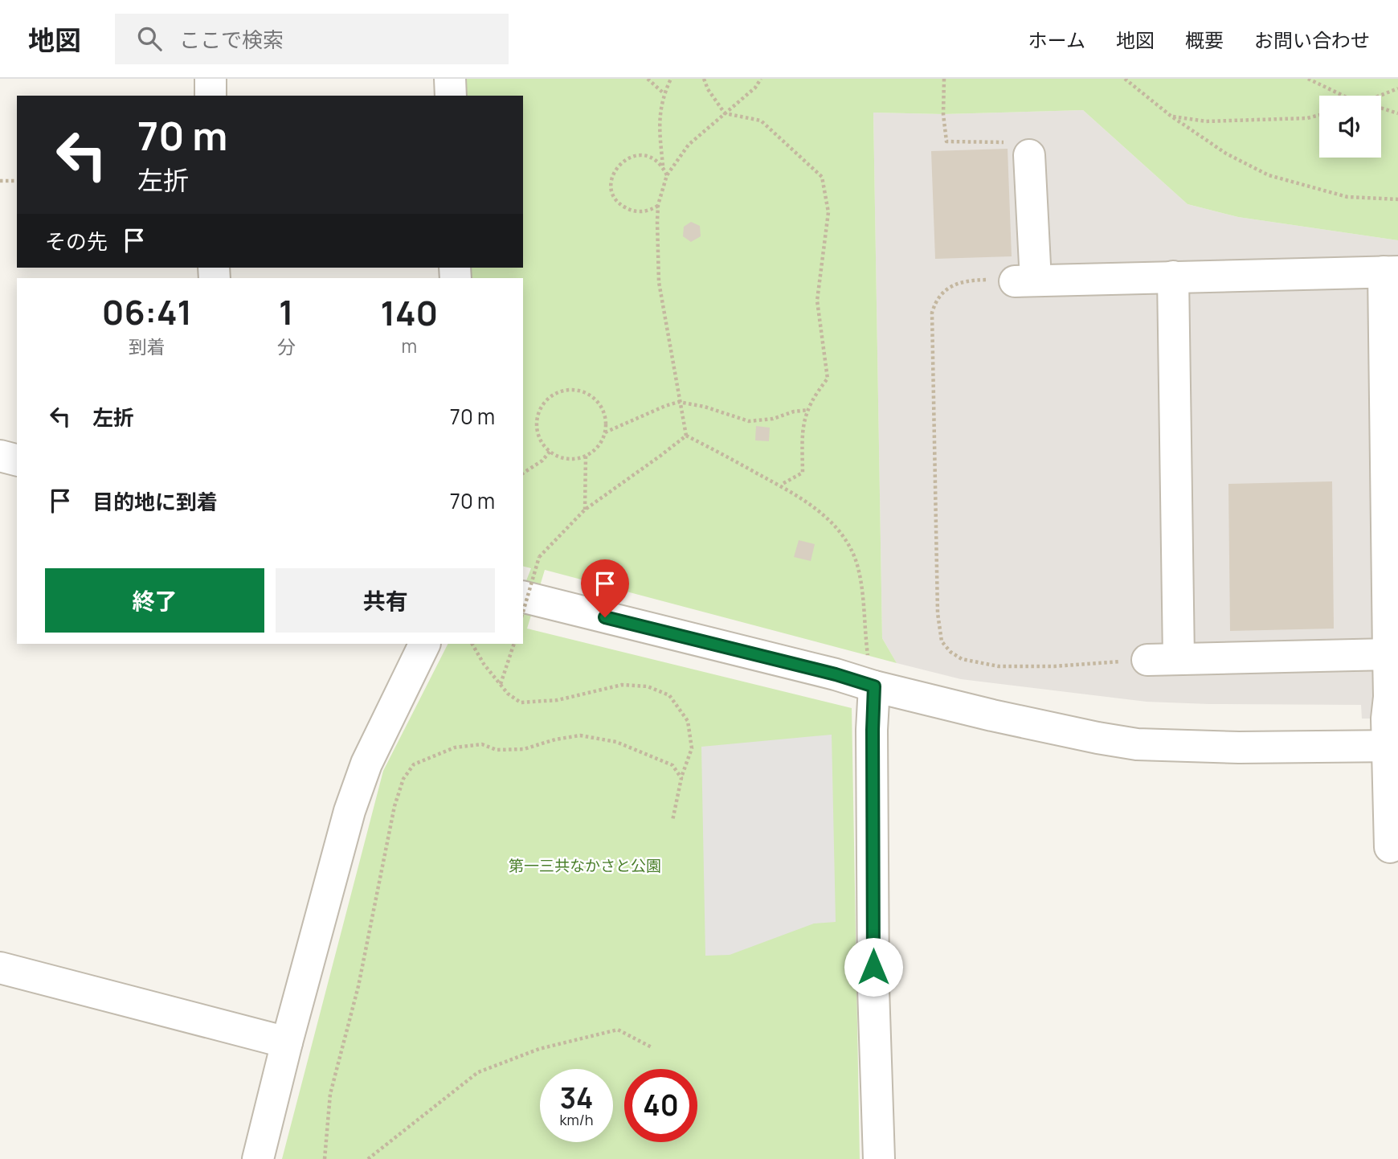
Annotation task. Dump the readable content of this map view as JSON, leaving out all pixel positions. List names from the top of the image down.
{
  "parks": ["第一三共なかさと公園"],
  "page": {
    "header": "地図",
    "search": "ここで検索",
    "nav": [
      "ホーム",
      "地図",
      "概要",
      "お問い合わせ"
    ],
    "turn": ["70 m", "左折"],
    "then": "その先",
    "eta": [
      "06:41",
      "到着",
      "1",
      "分",
      "140",
      "m"
    ],
    "list": [
      {
        "name": "左折",
        "value": "70 m"
      },
      {
        "name": "目的地に到着",
        "value": "70 m"
      }
    ],
    "buttons": ["終了", "共有"],
    "speed": "34 km/h",
    "limit": "40"
  }
}
